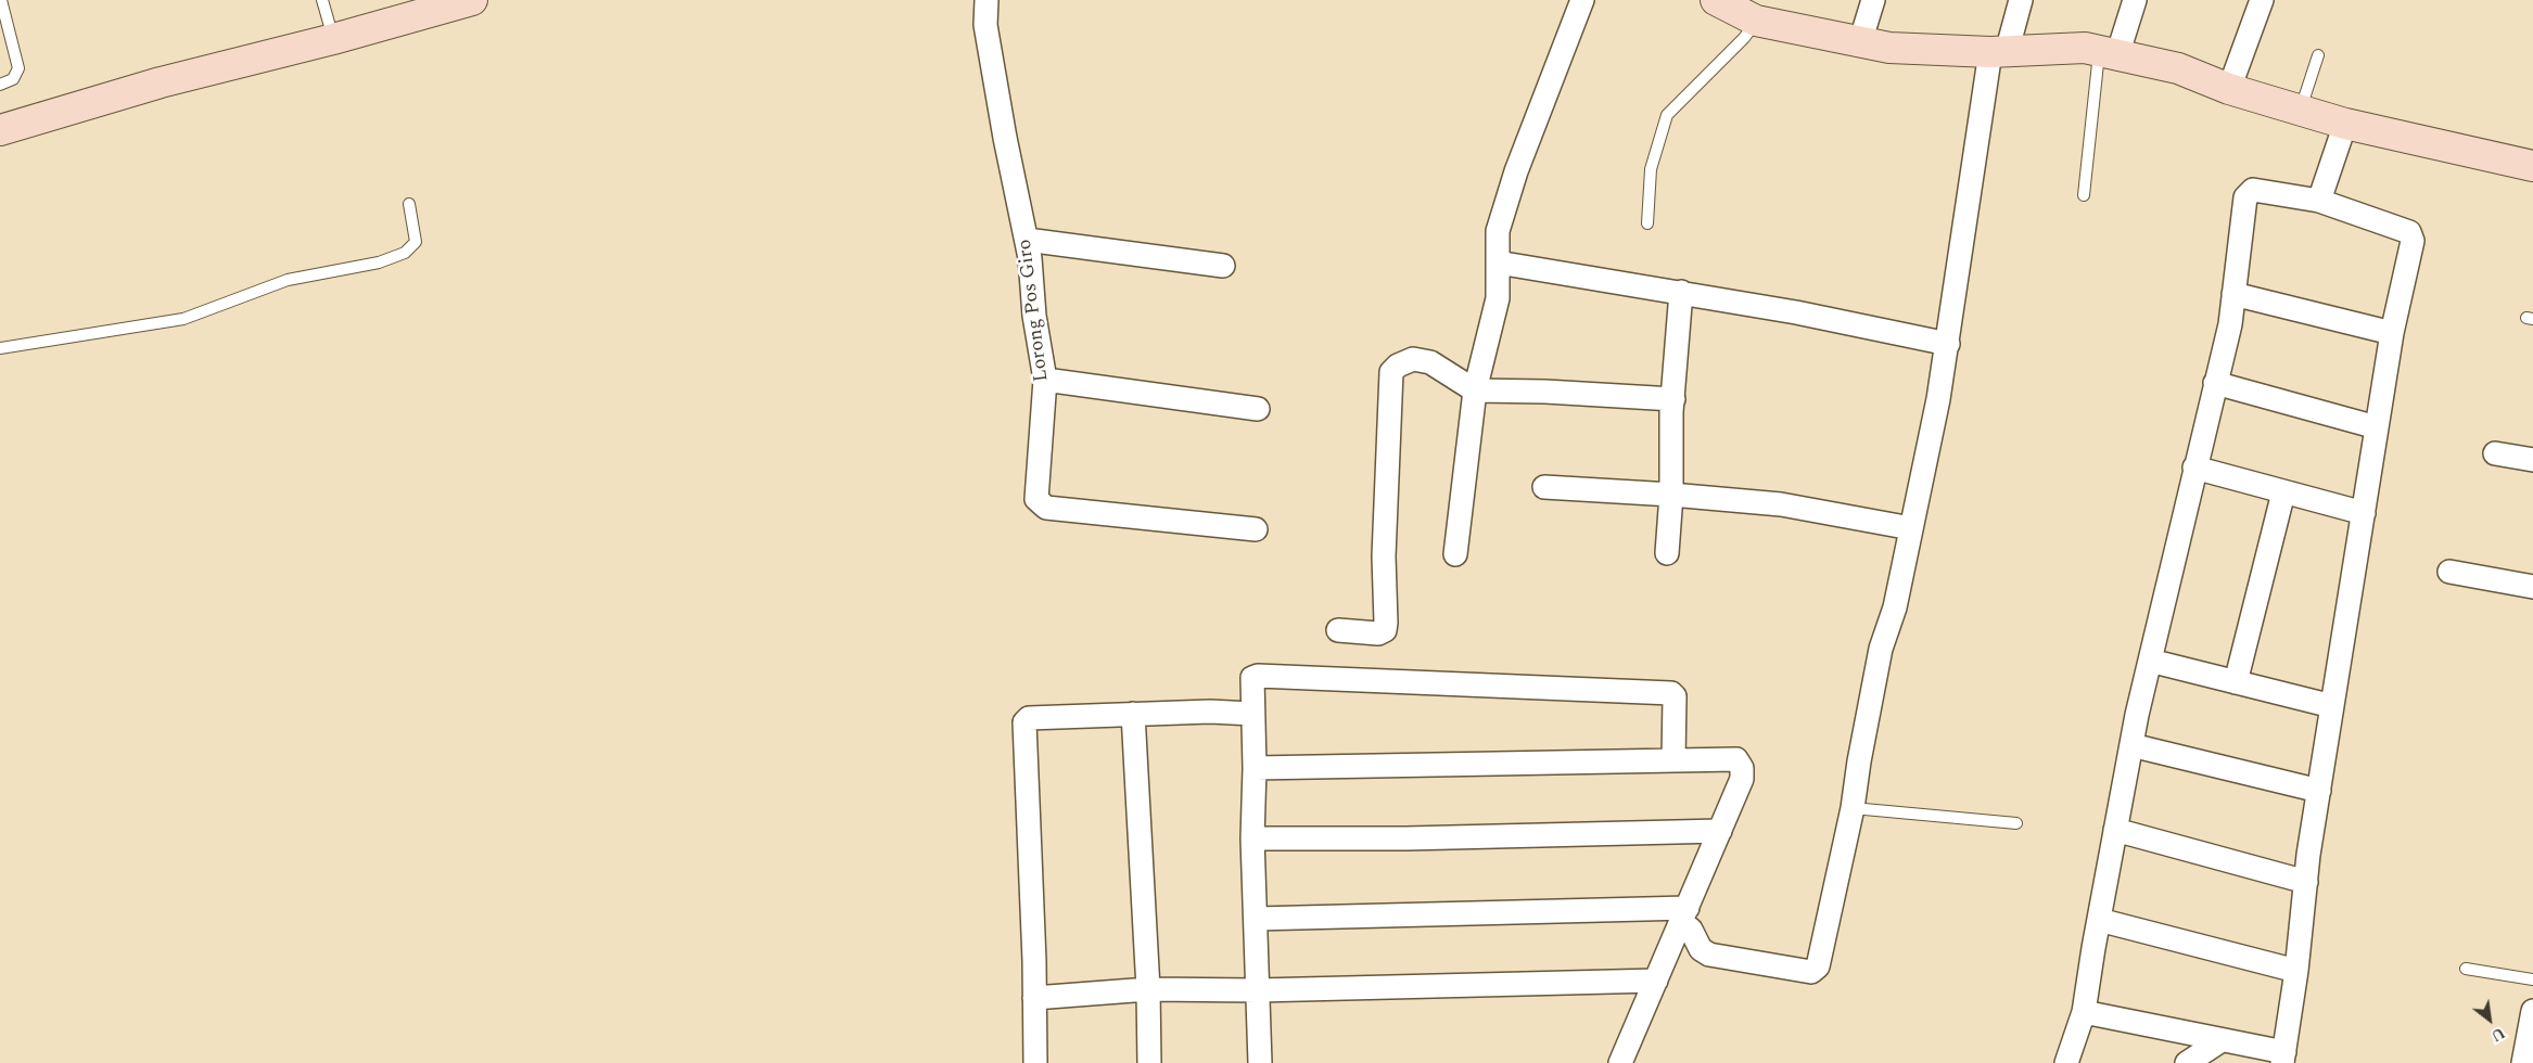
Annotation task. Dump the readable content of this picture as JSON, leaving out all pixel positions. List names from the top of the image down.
{
  "streets": {
    "street": ["Lorong Pos Giro"]
  },
  "north": "bottom right"
}
